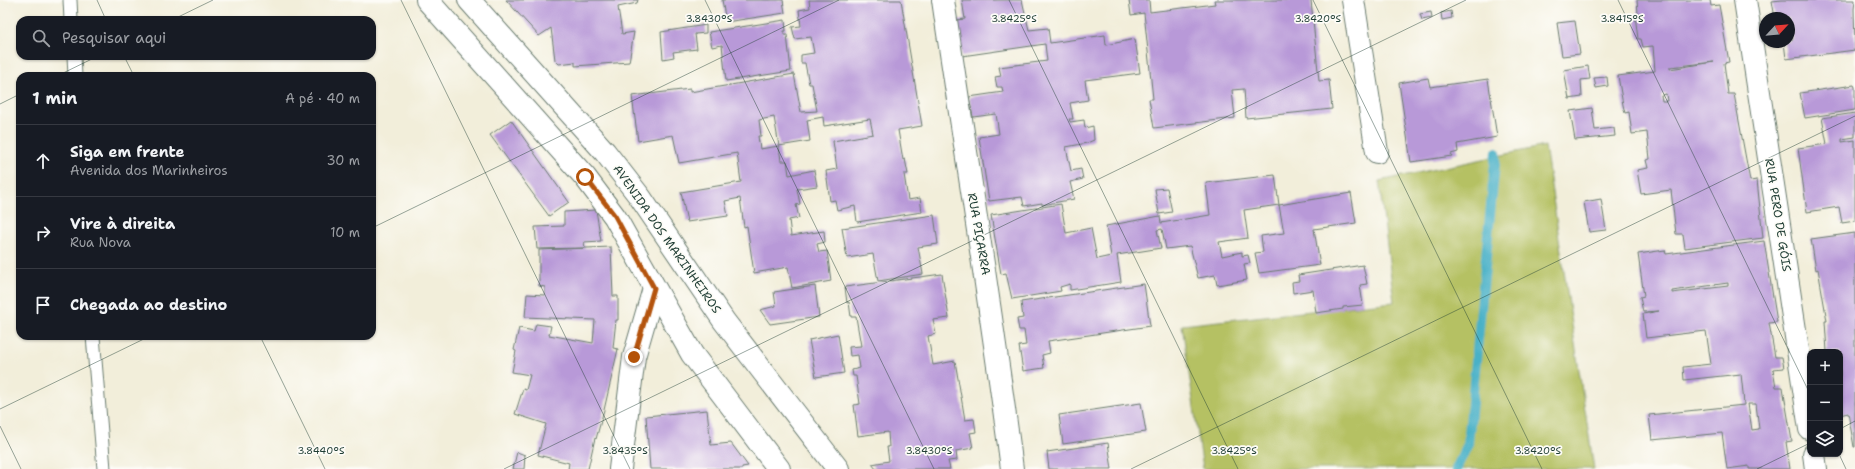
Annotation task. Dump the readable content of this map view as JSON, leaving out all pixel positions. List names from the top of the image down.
{
  "streets": {
    "street": ["RUA PERO DE GÓIS", "RUA PIÇARRA", "AVENIDA DOS MARINHEIROS"]
  },
  "north": "top right",
  "page": {
    "search": "Pesquisar aqui",
    "heading": ["1 min", "A pé · 40 m"],
    "list": [
      ["Siga em frente", "Avenida dos Marinheiros", "30 m"],
      ["Vire à direita", "Rua Nova", "10 m"],
      "Chegada ao destino"
    ],
    "map_buttons": ["+", "−"]
  },
  "coordinates": [
    "3.8430°S",
    "3.8425°S",
    "3.8420°S",
    "3.8415°S",
    "3.8440°S",
    "3.8435°S"
  ]
}
